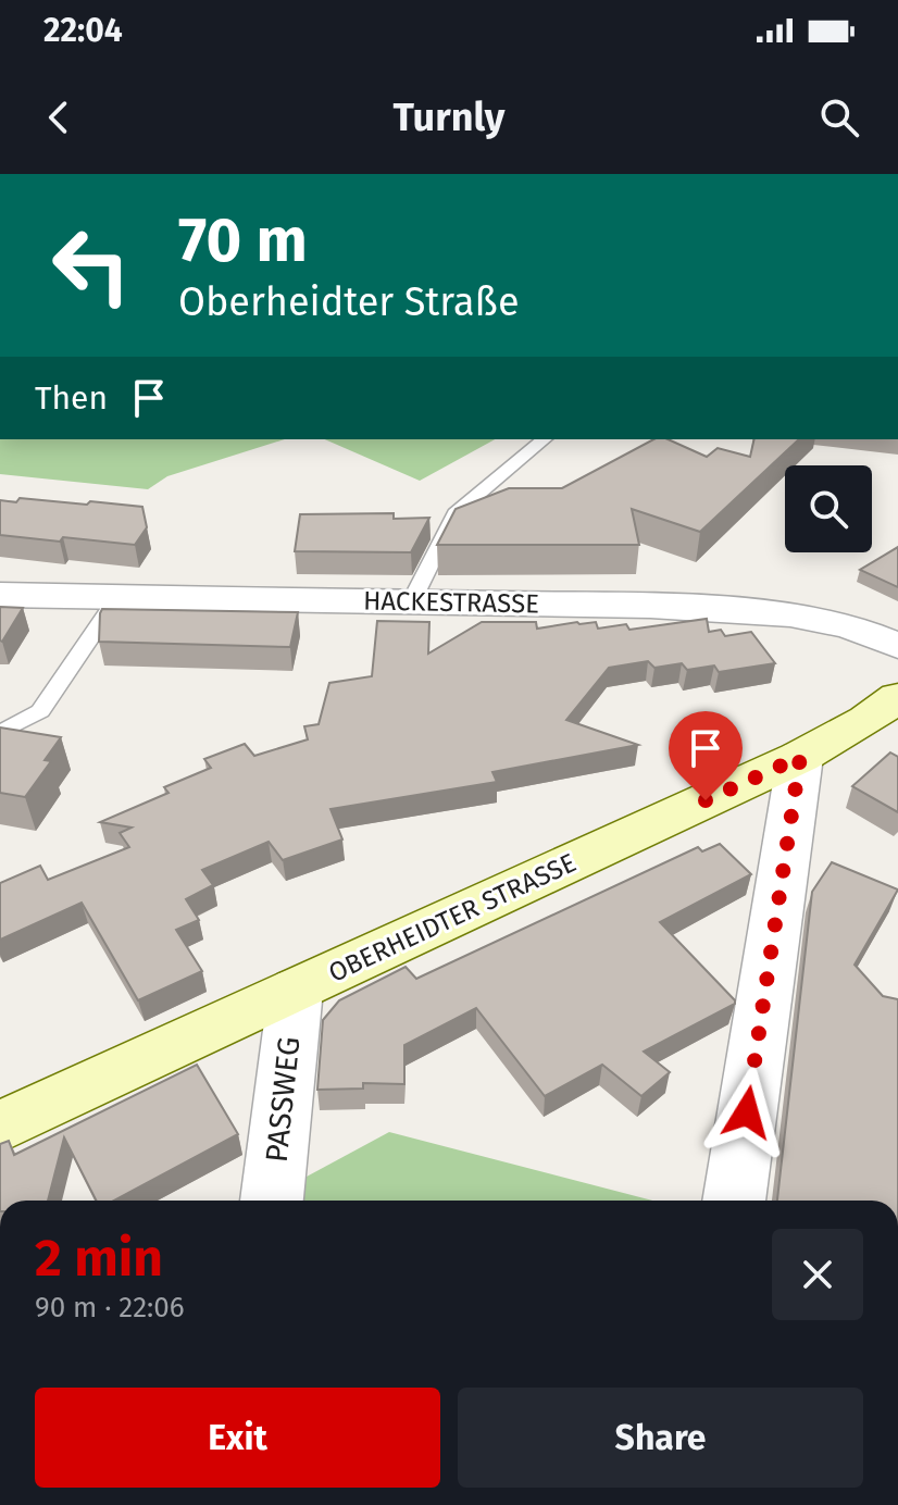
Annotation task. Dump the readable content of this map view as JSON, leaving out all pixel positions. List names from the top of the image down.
{
  "streets": {
    "street": ["HACKESTRASSE", "OBERHEIDTER STRASSE", "PASSWEG"]
  },
  "crossings": [
    ["OBERHEIDTER STRASSE", "PASSWEG"]
  ],
  "page": {
    "status": "22:04",
    "header": "Turnly",
    "turn": ["70 m", "Oberheidter Straße"],
    "then": "Then",
    "heading": ["2 min", "90 m · 22:06"],
    "buttons": ["Exit", "Share"]
  }
}
